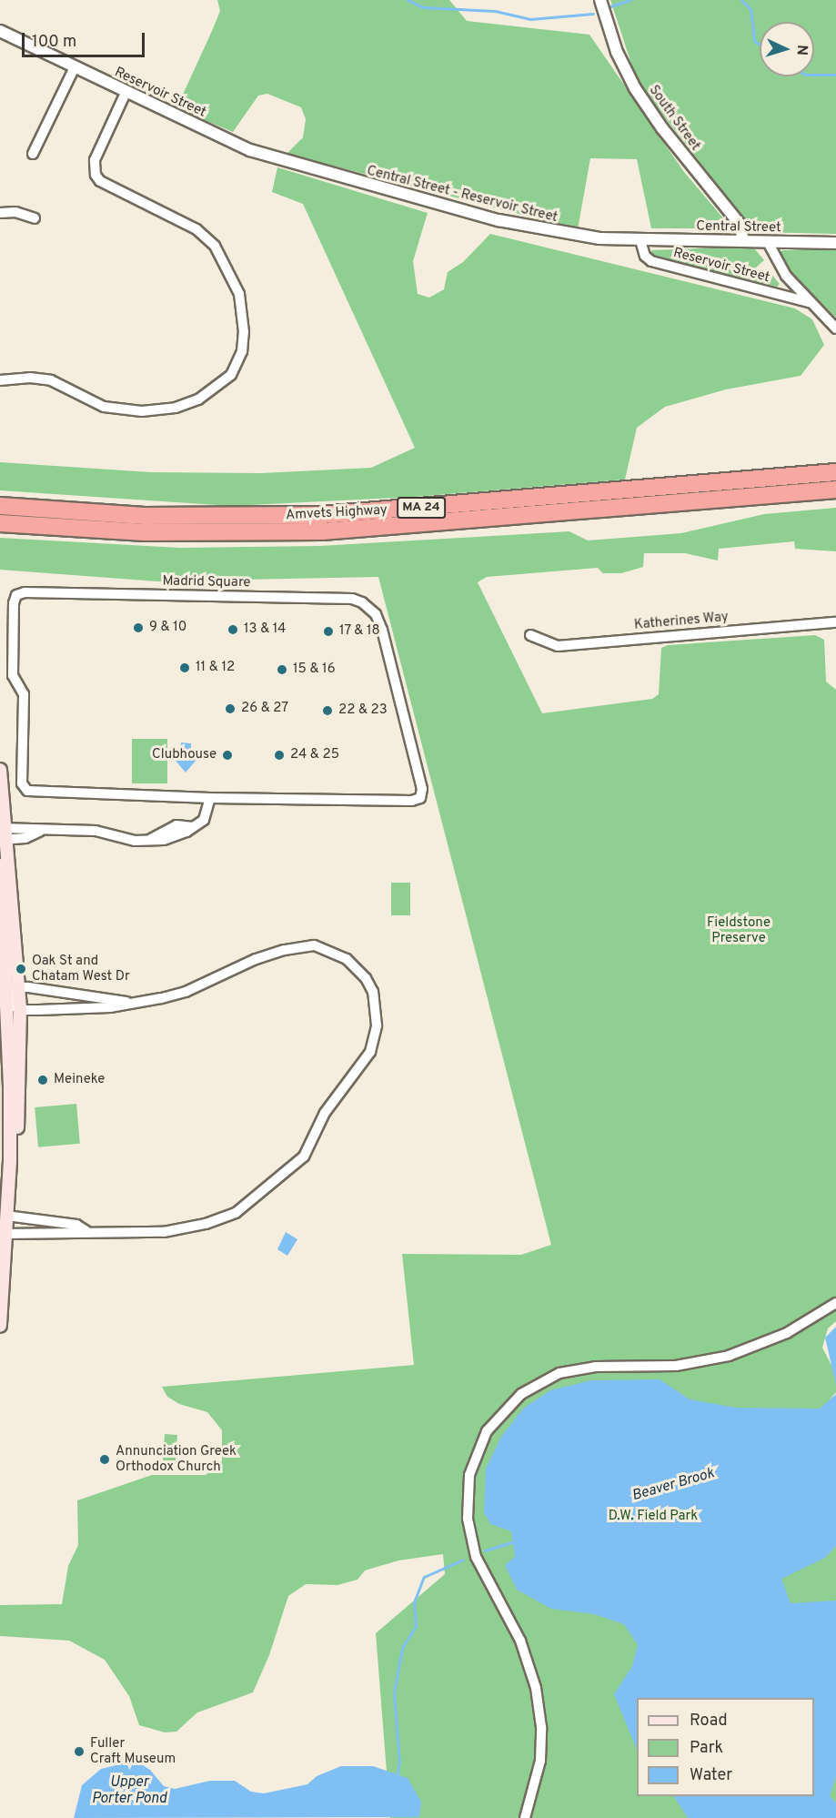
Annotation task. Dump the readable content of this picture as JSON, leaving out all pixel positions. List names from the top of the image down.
{
  "streets": {
    "highway": ["MA 24", "Amvets Highway"],
    "street": [
      "Reservoir Street",
      "South Street",
      "Central Street - Reservoir Street",
      "Central Street",
      "Madrid Square",
      "Katherines Way"
    ]
  },
  "crossings": [
    ["Reservoir Street", "Central Street - Reservoir Street"],
    ["Reservoir Street", "Central Street"],
    ["South Street", "Central Street"],
    ["Central Street - Reservoir Street", "Central Street"]
  ],
  "water": ["Beaver Brook", "Upper Porter Pond"],
  "parks": ["Fieldstone Preserve", "D.W. Field Park"],
  "places": [
    "9 & 10",
    "13 & 14",
    "17 & 18",
    "11 & 12",
    "15 & 16",
    "26 & 27",
    "22 & 23",
    "Clubhouse",
    "24 & 25",
    "Oak St and Chatam West Dr",
    "Meineke",
    "Annunciation Greek Orthodox Church",
    "Fuller Craft Museum"
  ],
  "legend": ["Road", "Park", "Water"],
  "scale_bar": "100 m",
  "north": "right"
}
